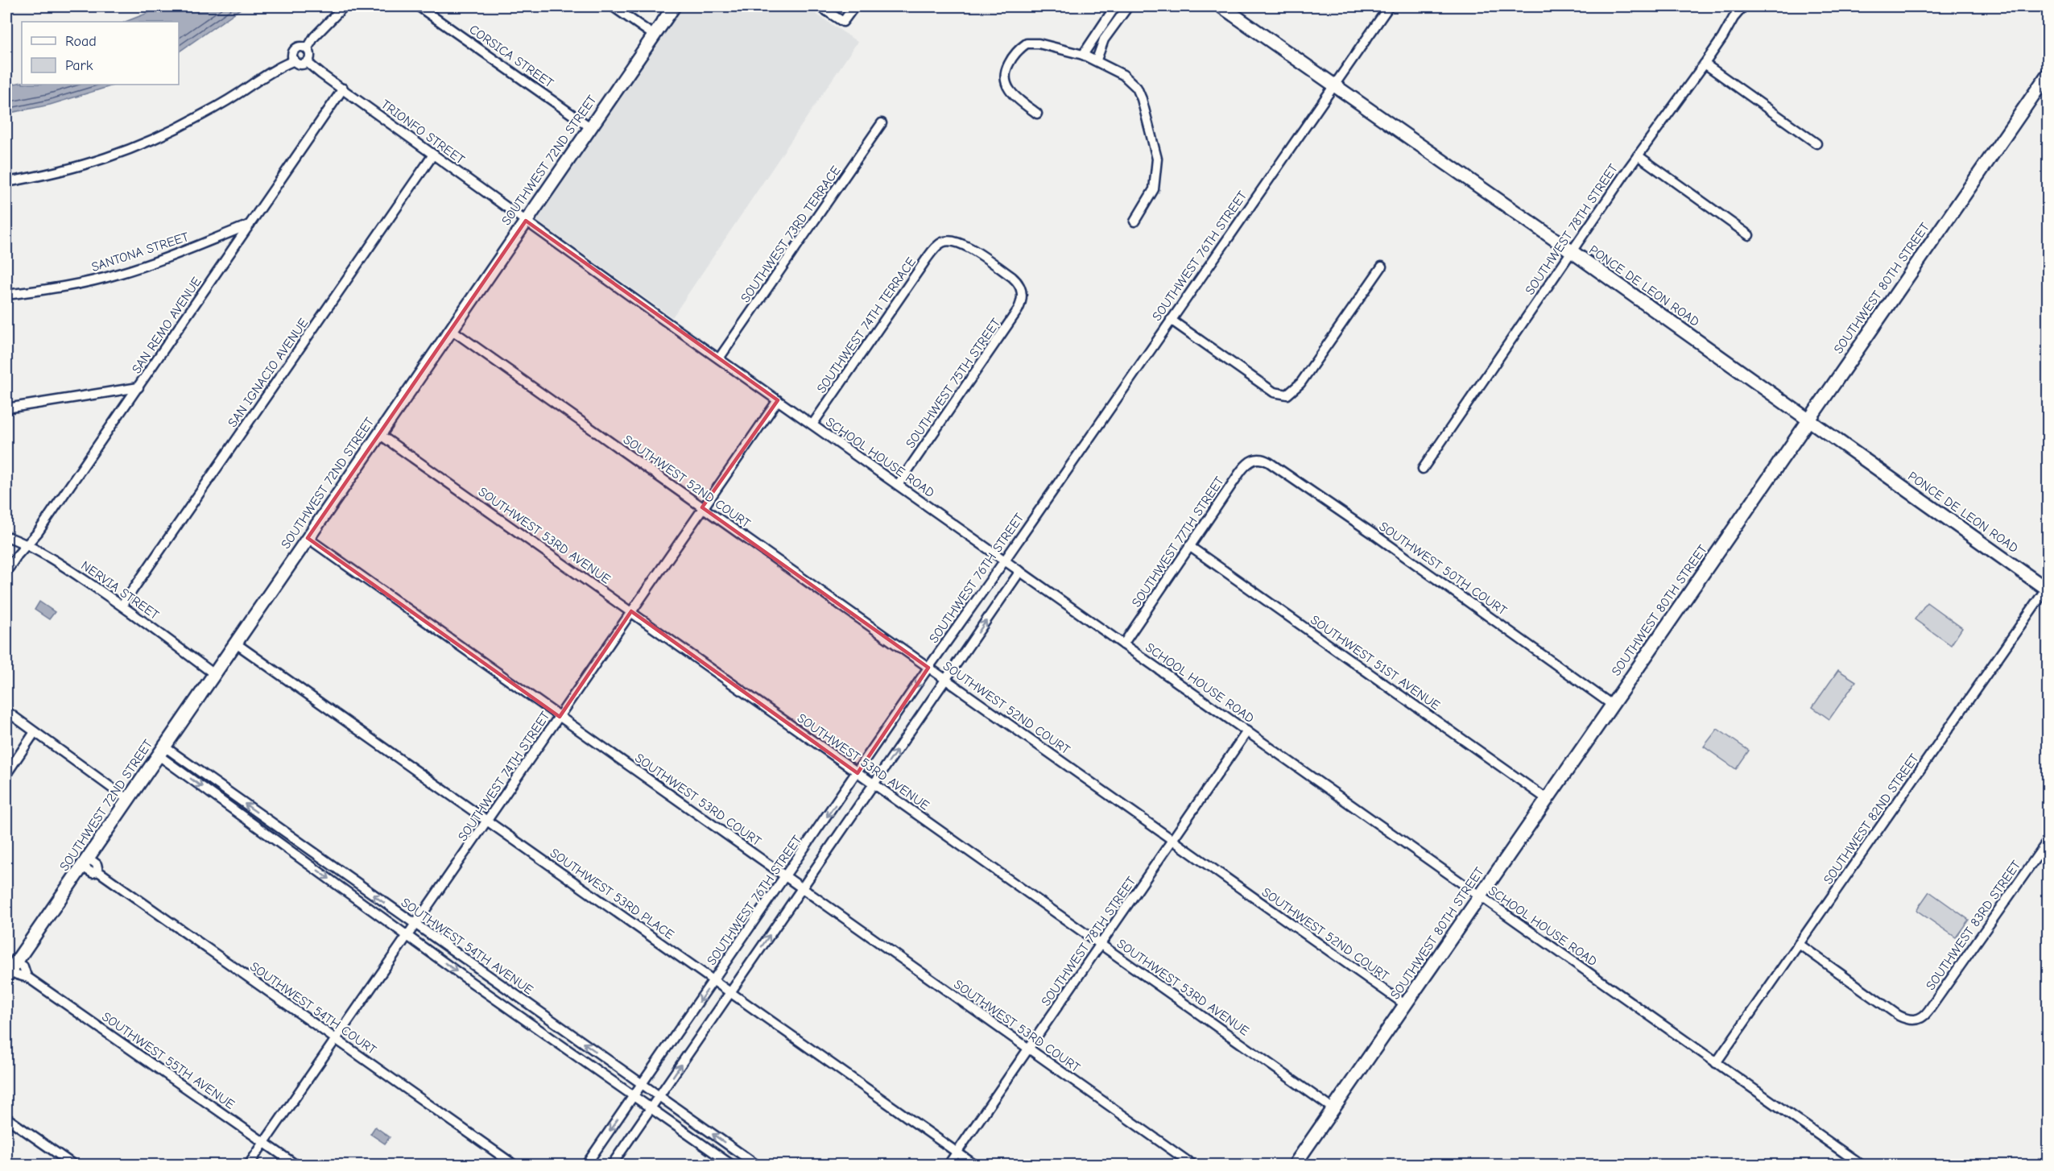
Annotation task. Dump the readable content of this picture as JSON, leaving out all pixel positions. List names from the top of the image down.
{
  "streets": {
    "street": [
      "CORSICA STREET",
      "TRIONFO STREET",
      "SOUTHWEST 72ND STREET",
      "SOUTHWEST 78TH STREET",
      "SOUTHWEST 73RD TERRACE",
      "SANTONA STREET",
      "SOUTHWEST 76TH STREET",
      "PONCE DE LEON ROAD",
      "SOUTHWEST 80TH STREET",
      "SAN REMO AVENUE",
      "SOUTHWEST 74TH TERRACE",
      "SAN IGNACIO AVENUE",
      "SOUTHWEST 75TH STREET",
      "SCHOOL HOUSE ROAD",
      "SOUTHWEST 52ND COURT",
      "SOUTHWEST 53RD AVENUE",
      "SOUTHWEST 77TH STREET",
      "SOUTHWEST 50TH COURT",
      "NERVIA STREET",
      "SOUTHWEST 51ST AVENUE",
      "SOUTHWEST 74TH STREET",
      "SOUTHWEST 53RD COURT",
      "SOUTHWEST 82ND STREET",
      "SOUTHWEST 53RD PLACE",
      "SOUTHWEST 83RD STREET",
      "SOUTHWEST 54TH AVENUE",
      "SOUTHWEST 54TH COURT",
      "SOUTHWEST 55TH AVENUE"
    ]
  },
  "crossings": [
    ["CORSICA STREET", "SOUTHWEST 72ND STREET"],
    ["TRIONFO STREET", "SOUTHWEST 72ND STREET"],
    ["TRIONFO STREET", "SAN REMO AVENUE"],
    ["TRIONFO STREET", "SAN IGNACIO AVENUE"],
    ["TRIONFO STREET", "SCHOOL HOUSE ROAD"],
    ["SOUTHWEST 72ND STREET", "SCHOOL HOUSE ROAD"],
    ["SOUTHWEST 72ND STREET", "SOUTHWEST 52ND COURT"],
    ["SOUTHWEST 72ND STREET", "SOUTHWEST 53RD AVENUE"],
    ["SOUTHWEST 72ND STREET", "NERVIA STREET"],
    ["SOUTHWEST 72ND STREET", "SOUTHWEST 53RD COURT"],
    ["SOUTHWEST 72ND STREET", "SOUTHWEST 53RD PLACE"],
    ["SOUTHWEST 72ND STREET", "SOUTHWEST 54TH AVENUE"],
    ["SOUTHWEST 72ND STREET", "SOUTHWEST 54TH COURT"],
    ["SOUTHWEST 72ND STREET", "SOUTHWEST 55TH AVENUE"],
    ["SOUTHWEST 78TH STREET", "PONCE DE LEON ROAD"],
    ["SOUTHWEST 78TH STREET", "SCHOOL HOUSE ROAD"],
    ["SOUTHWEST 78TH STREET", "SOUTHWEST 52ND COURT"],
    ["SOUTHWEST 78TH STREET", "SOUTHWEST 53RD AVENUE"],
    ["SOUTHWEST 78TH STREET", "SOUTHWEST 53RD COURT"],
    ["SOUTHWEST 78TH STREET", "SOUTHWEST 53RD PLACE"],
    ["SOUTHWEST 73RD TERRACE", "SCHOOL HOUSE ROAD"],
    ["SANTONA STREET", "SAN REMO AVENUE"],
    ["SOUTHWEST 76TH STREET", "PONCE DE LEON ROAD"],
    ["SOUTHWEST 76TH STREET", "SCHOOL HOUSE ROAD"],
    ["SOUTHWEST 76TH STREET", "SOUTHWEST 52ND COURT"],
    ["SOUTHWEST 76TH STREET", "SOUTHWEST 53RD AVENUE"],
    ["SOUTHWEST 76TH STREET", "SOUTHWEST 53RD COURT"],
    ["SOUTHWEST 76TH STREET", "SOUTHWEST 53RD PLACE"],
    ["SOUTHWEST 76TH STREET", "SOUTHWEST 54TH AVENUE"],
    ["PONCE DE LEON ROAD", "SOUTHWEST 80TH STREET"],
    ["PONCE DE LEON ROAD", "SOUTHWEST 82ND STREET"],
    ["SOUTHWEST 80TH STREET", "SCHOOL HOUSE ROAD"],
    ["SOUTHWEST 80TH STREET", "SOUTHWEST 52ND COURT"],
    ["SOUTHWEST 80TH STREET", "SOUTHWEST 53RD AVENUE"],
    ["SOUTHWEST 80TH STREET", "SOUTHWEST 50TH COURT"],
    ["SOUTHWEST 80TH STREET", "SOUTHWEST 51ST AVENUE"],
    ["SAN REMO AVENUE", "NERVIA STREET"],
    ["SOUTHWEST 74TH TERRACE", "SOUTHWEST 75TH STREET"],
    ["SOUTHWEST 74TH TERRACE", "SCHOOL HOUSE ROAD"],
    ["SAN IGNACIO AVENUE", "NERVIA STREET"],
    ["SOUTHWEST 75TH STREET", "SCHOOL HOUSE ROAD"],
    ["SCHOOL HOUSE ROAD", "SOUTHWEST 77TH STREET"],
    ["SCHOOL HOUSE ROAD", "SOUTHWEST 74TH STREET"],
    ["SCHOOL HOUSE ROAD", "SOUTHWEST 82ND STREET"],
    ["SOUTHWEST 52ND COURT", "SOUTHWEST 74TH STREET"],
    ["SOUTHWEST 53RD AVENUE", "SOUTHWEST 74TH STREET"],
    ["SOUTHWEST 77TH STREET", "SOUTHWEST 50TH COURT"],
    ["SOUTHWEST 77TH STREET", "SOUTHWEST 51ST AVENUE"],
    ["SOUTHWEST 74TH STREET", "SOUTHWEST 53RD COURT"],
    ["SOUTHWEST 74TH STREET", "SOUTHWEST 53RD PLACE"],
    ["SOUTHWEST 74TH STREET", "SOUTHWEST 54TH AVENUE"],
    ["SOUTHWEST 74TH STREET", "SOUTHWEST 54TH COURT"],
    ["SOUTHWEST 74TH STREET", "SOUTHWEST 55TH AVENUE"],
    ["SOUTHWEST 82ND STREET", "SOUTHWEST 83RD STREET"]
  ],
  "legend": ["Road", "Park"]
}
